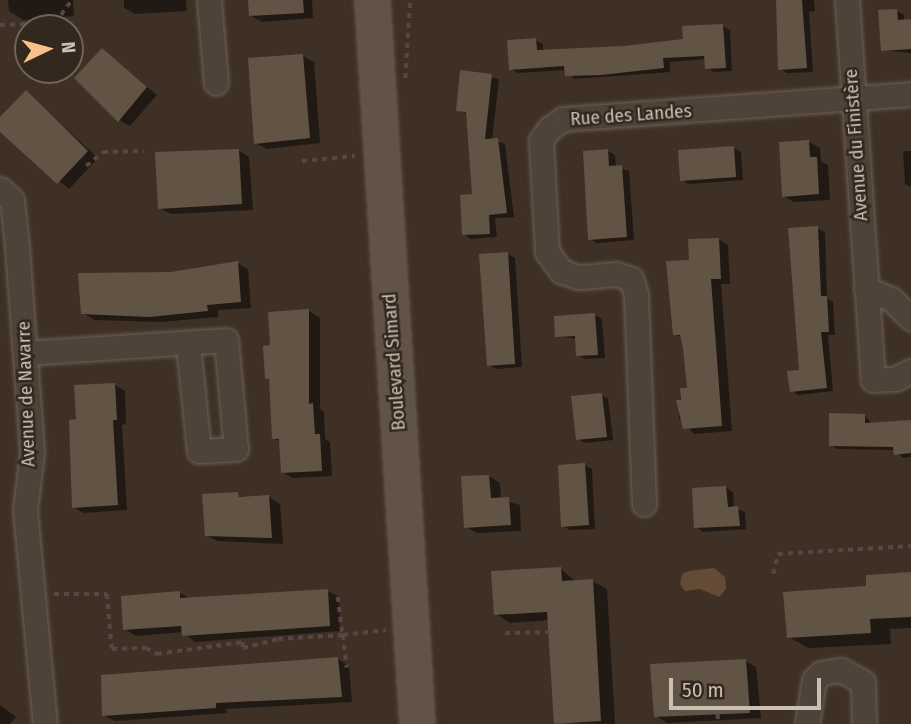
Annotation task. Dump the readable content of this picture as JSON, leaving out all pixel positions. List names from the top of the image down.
{
  "streets": {
    "main road": ["Boulevard Simard"],
    "street": ["Rue des Landes", "Avenue du Finistère", "Avenue de Navarre"]
  },
  "crossings": [
    ["Rue des Landes", "Avenue du Finistère"]
  ],
  "scale_bar": "50 m",
  "north": "right"
}
